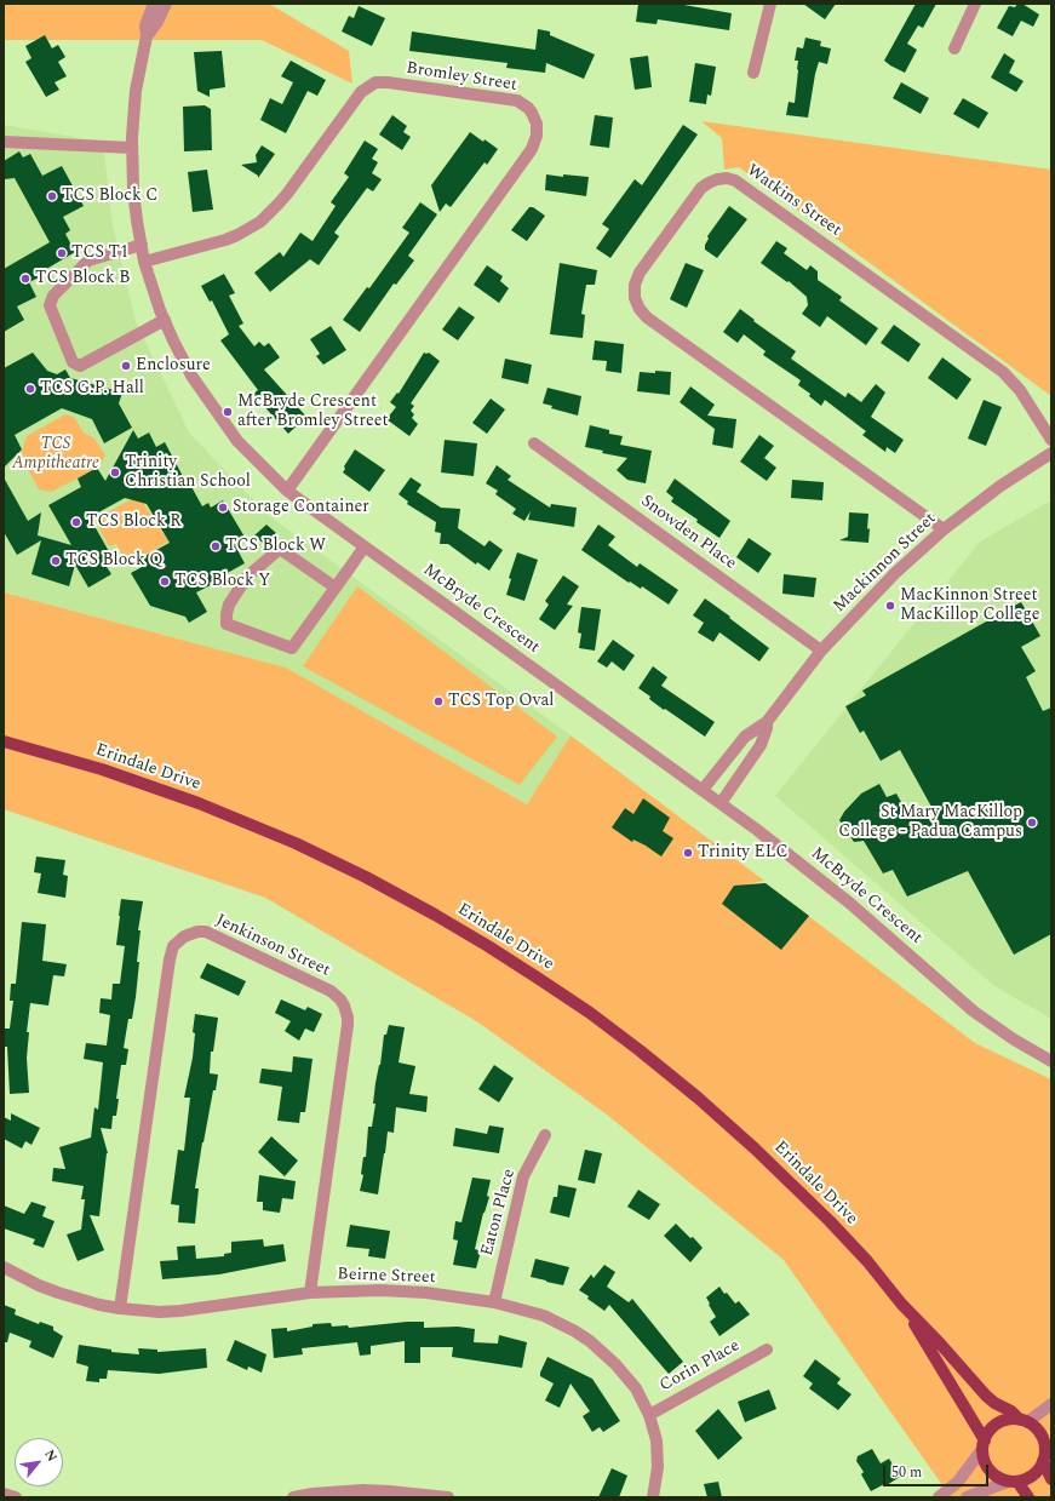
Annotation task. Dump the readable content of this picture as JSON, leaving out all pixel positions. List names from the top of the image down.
{
  "streets": {
    "main road": ["Erindale Drive"],
    "street": [
      "Bromley Street",
      "Watkins Street",
      "Snowden Place",
      "Mackinnon Street",
      "McBryde Crescent",
      "Jenkinson Street",
      "Eaton Place",
      "Beirne Street",
      "Corin Place"
    ]
  },
  "crossings": [
    ["Bromley Street", "McBryde Crescent"],
    ["Watkins Street", "Mackinnon Street"],
    ["Snowden Place", "Mackinnon Street"],
    ["Mackinnon Street", "McBryde Crescent"],
    ["Jenkinson Street", "Beirne Street"],
    ["Eaton Place", "Beirne Street"],
    ["Beirne Street", "Corin Place"]
  ],
  "parks": ["TCS Ampitheatre"],
  "places": [
    "TCS Block C",
    "TCS T1",
    "TCS Block B",
    "Enclosure",
    "TCS G.P. Hall",
    "McBryde Crescent after Bromley Street",
    "Trinity Christian School",
    "Storage Container",
    "TCS Block R",
    "TCS Block W",
    "TCS Block Q",
    "TCS Block Y",
    "MacKinnon Street MacKillop College",
    "TCS Top Oval",
    "St Mary MacKillop College - Padua Campus",
    "Trinity ELC"
  ],
  "scale_bar": "50 m",
  "north": "top right"
}
